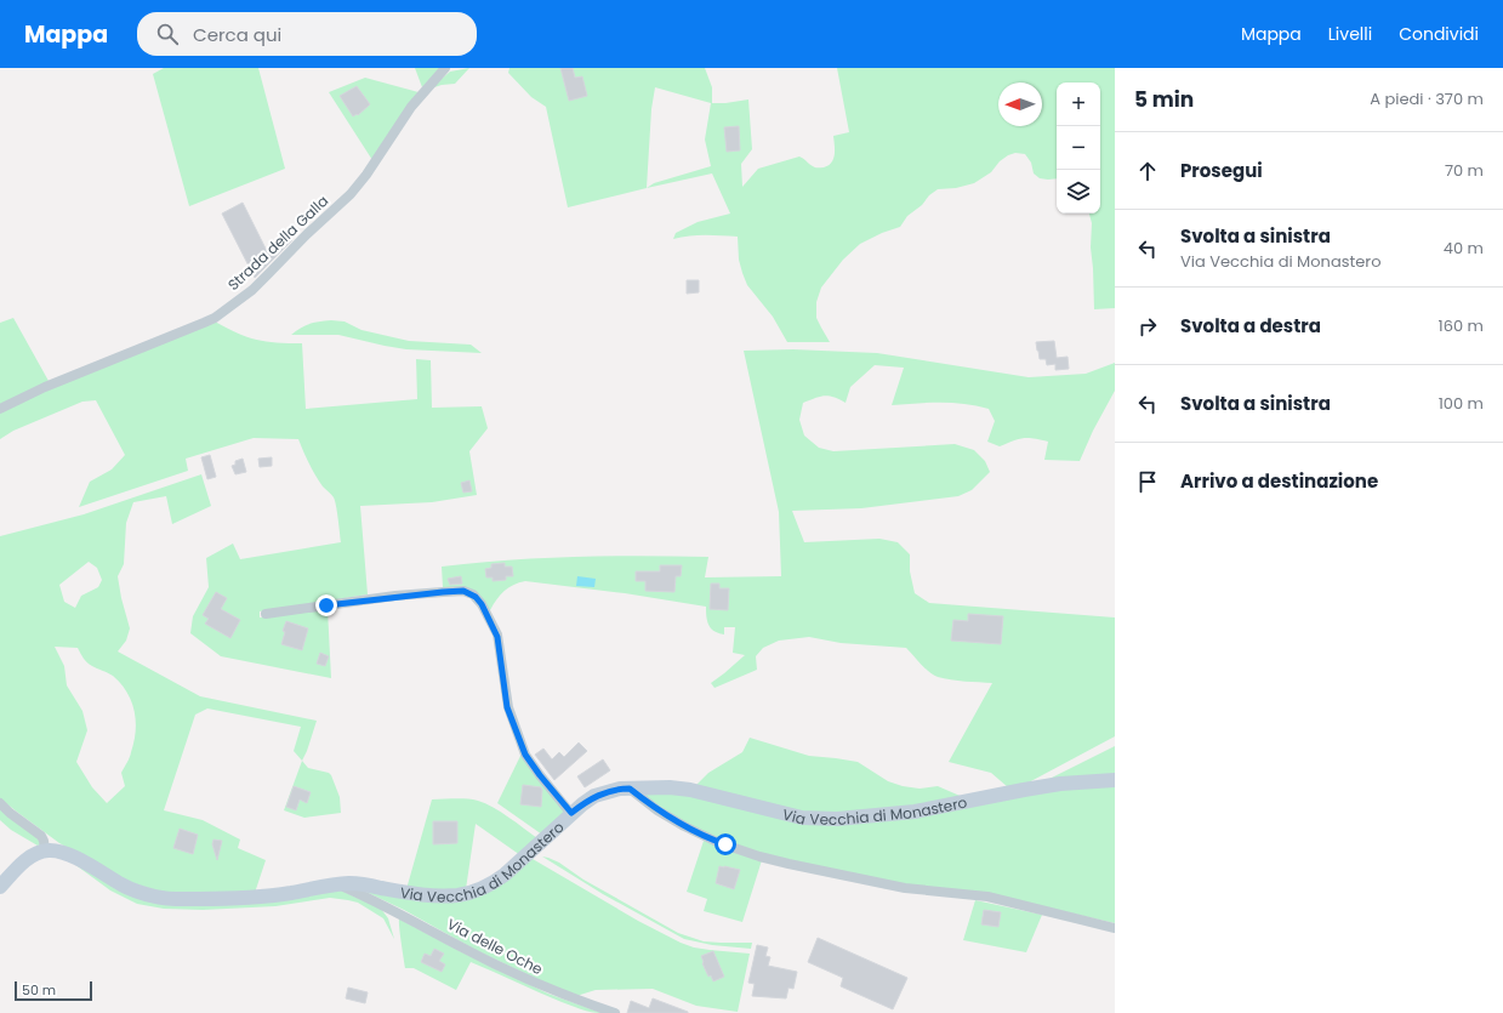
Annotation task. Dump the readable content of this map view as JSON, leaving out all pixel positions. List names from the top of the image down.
{
  "streets": {
    "street": ["Strada della Galla", "Via Vecchia di Monastero", "Via delle Oche"]
  },
  "crossings": [
    ["Via Vecchia di Monastero", "Via delle Oche"]
  ],
  "scale_bar": "50 m",
  "north": "left",
  "page": {
    "header": "Mappa",
    "search": "Cerca qui",
    "nav": ["Mappa", "Livelli", "Condividi"],
    "heading": ["5 min", "A piedi · 370 m"],
    "map_buttons": ["+", "−"],
    "list": [
      ["Prosegui", "70 m"],
      ["Svolta a sinistra", "Via Vecchia di Monastero", "40 m"],
      ["Svolta a destra", "160 m"],
      ["Svolta a sinistra", "100 m"],
      "Arrivo a destinazione"
    ],
    "scale": "50 m"
  }
}
